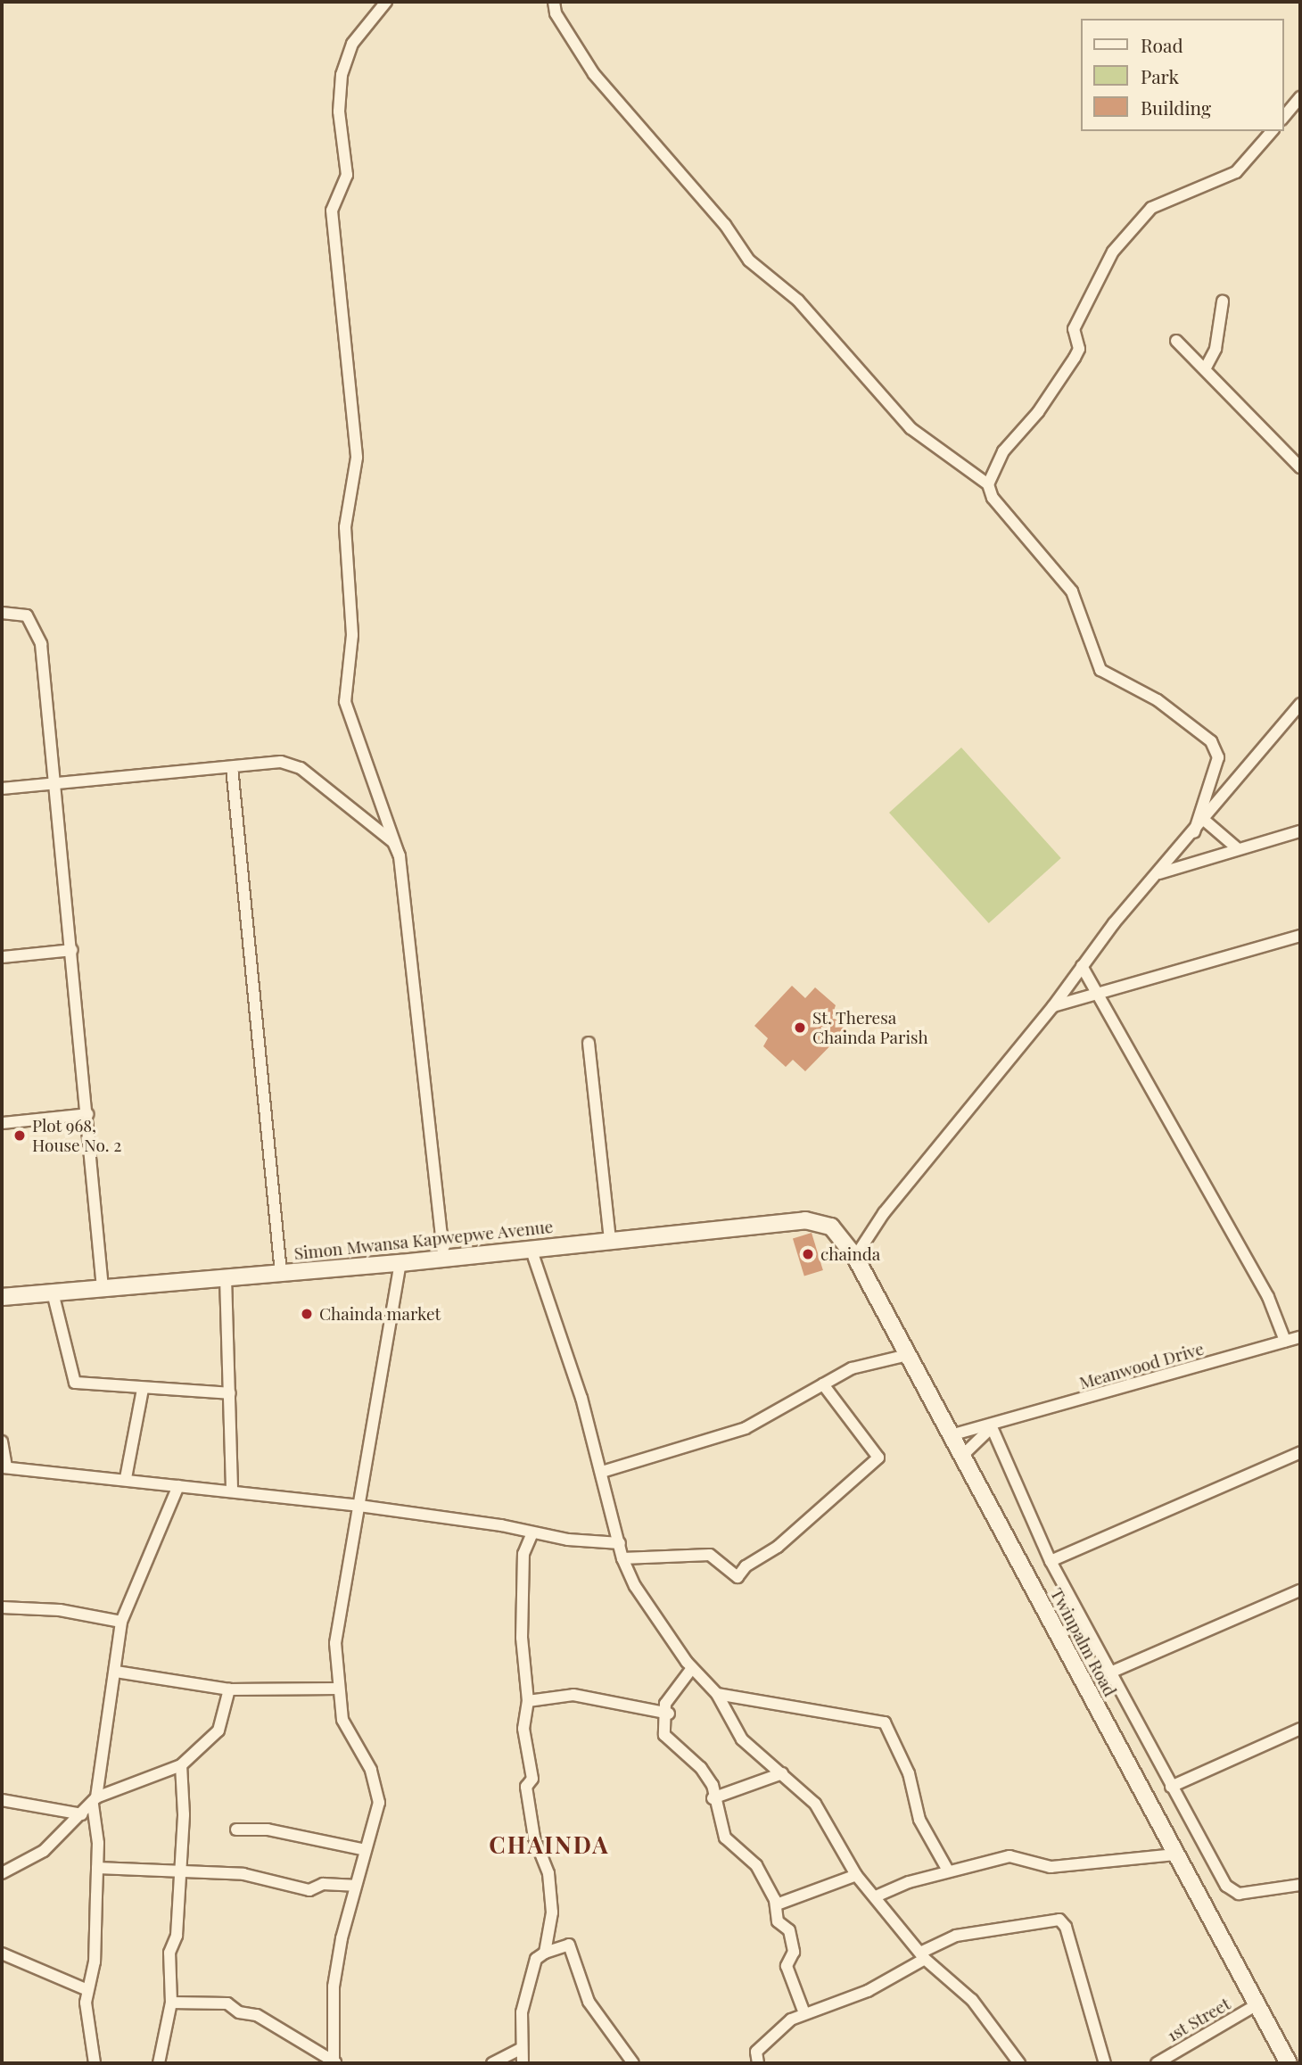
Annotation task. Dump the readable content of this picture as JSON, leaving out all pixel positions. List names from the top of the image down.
{
  "streets": {
    "main road": ["Simon Mwansa Kapwepwe Avenue", "Twinpalm Road"],
    "street": ["Meanwood Drive", "1st Street"]
  },
  "crossings": [
    ["Simon Mwansa Kapwepwe Avenue", "Twinpalm Road"],
    ["Meanwood Drive", "Twinpalm Road"],
    ["Twinpalm Road", "1st Street"]
  ],
  "districts": ["CHAINDA"],
  "places": [
    "St. Theresa Chainda Parish",
    "Plot 968, House No. 2",
    "chainda",
    "Chainda market"
  ],
  "legend": ["Road", "Park", "Building"]
}
